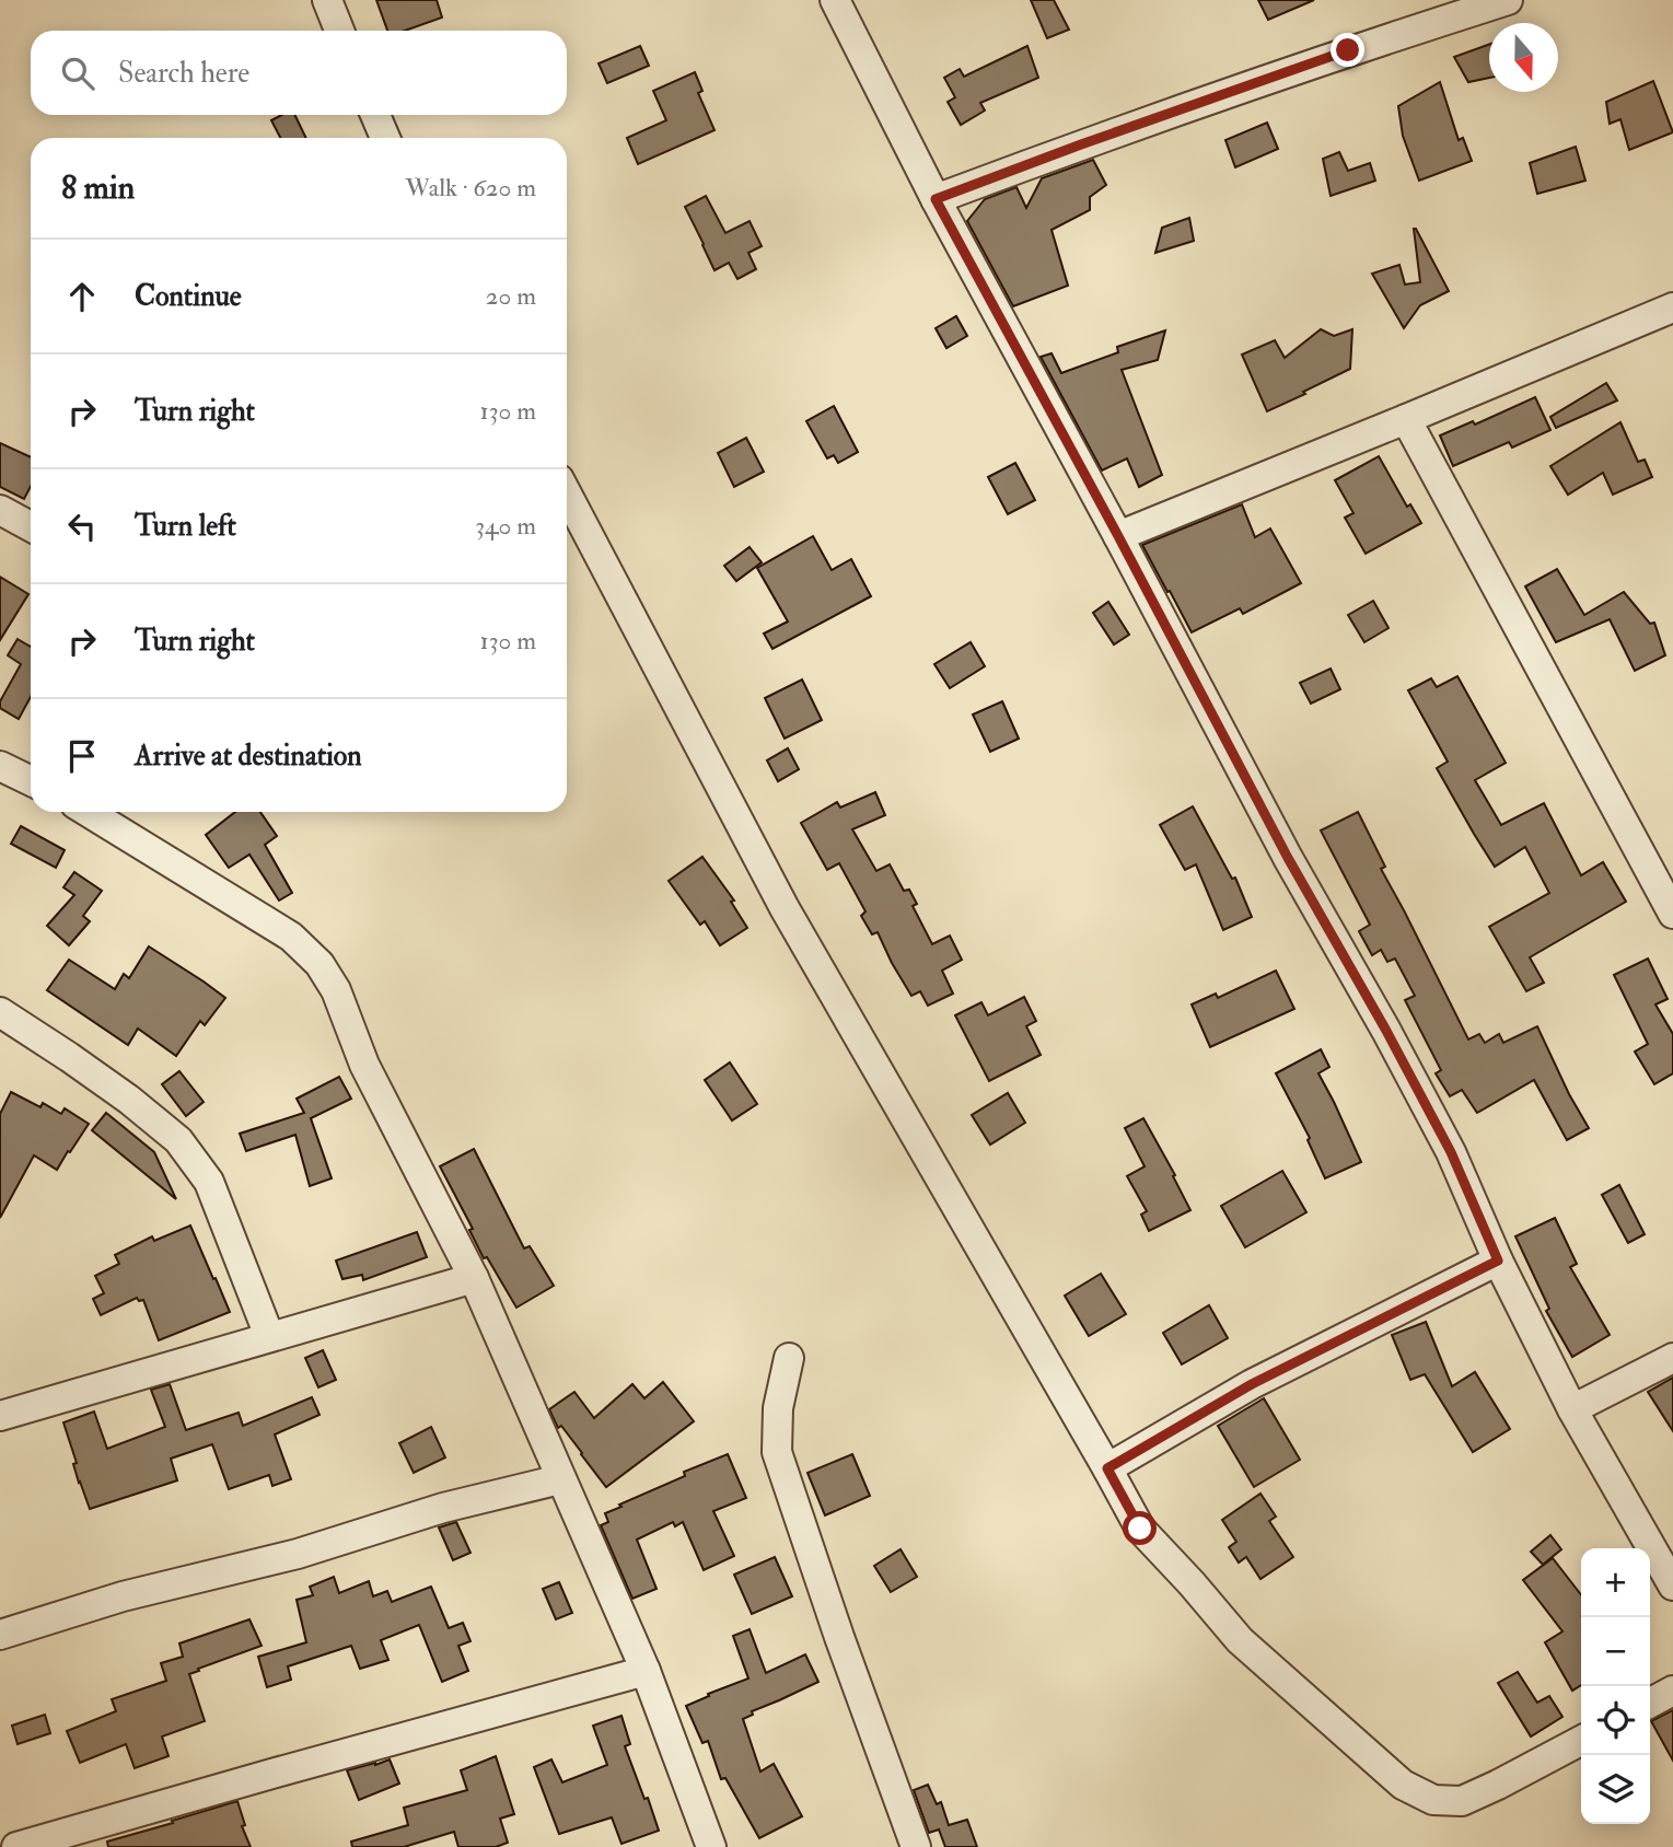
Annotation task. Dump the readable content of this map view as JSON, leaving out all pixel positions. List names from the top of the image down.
{
  "north": "bottom",
  "page": {
    "search": "Search here",
    "heading": ["8 min", "Walk · 620 m"],
    "list": [
      ["Continue", "20 m"],
      ["Turn right", "130 m"],
      ["Turn left", "340 m"],
      ["Turn right", "130 m"],
      "Arrive at destination"
    ],
    "map_buttons": ["+", "−"]
  }
}
